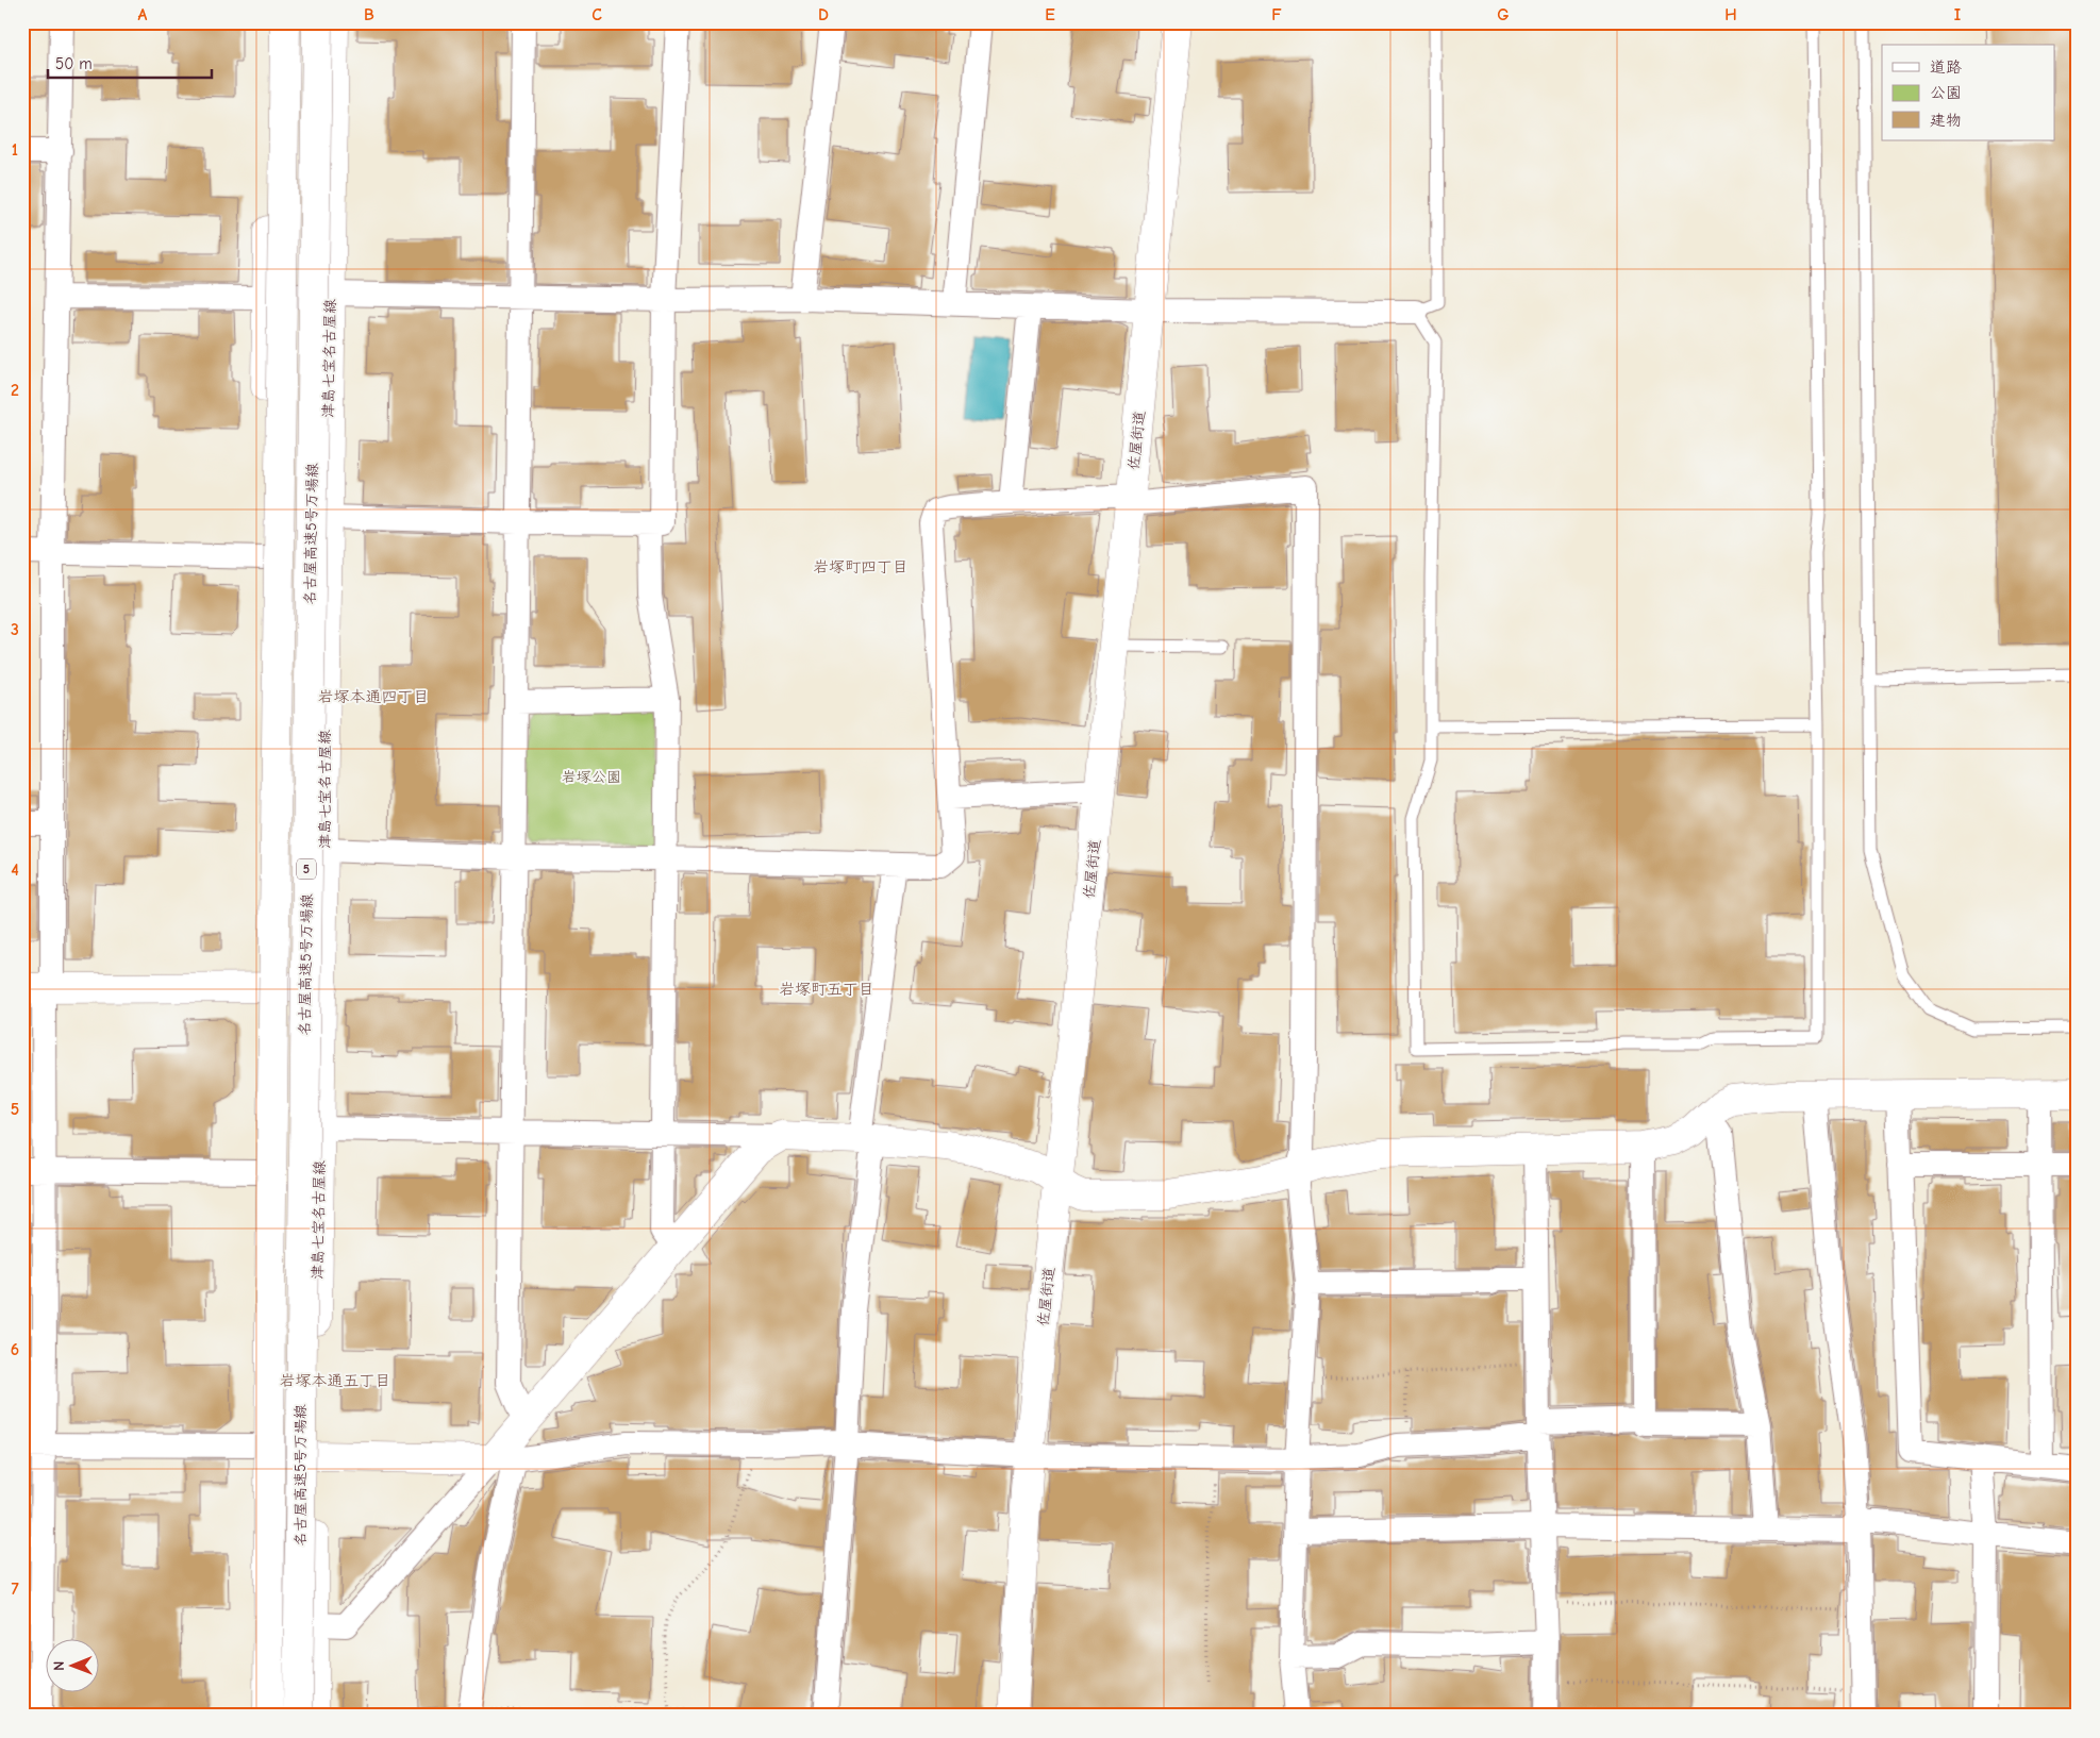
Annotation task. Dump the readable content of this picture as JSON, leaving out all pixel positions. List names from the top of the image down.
{
  "streets": {
    "main road": [
      "津島七宝名古屋線",
      "佐屋街道",
      "名古屋高速5号万場線",
      "5"
    ]
  },
  "districts": [
    "岩塚町四丁目",
    "岩塚本通四丁目",
    "岩塚町五丁目",
    "岩塚本通五丁目"
  ],
  "parks": ["岩塚公園"],
  "legend": ["道路", "公園", "建物"],
  "scale_bar": "50 m",
  "north": "left",
  "grid": {
    "columns": [
      "A",
      "B",
      "C",
      "D",
      "E",
      "F",
      "G",
      "H",
      "I"
    ],
    "rows": [
      "1",
      "2",
      "3",
      "4",
      "5",
      "6",
      "7"
    ]
  }
}
